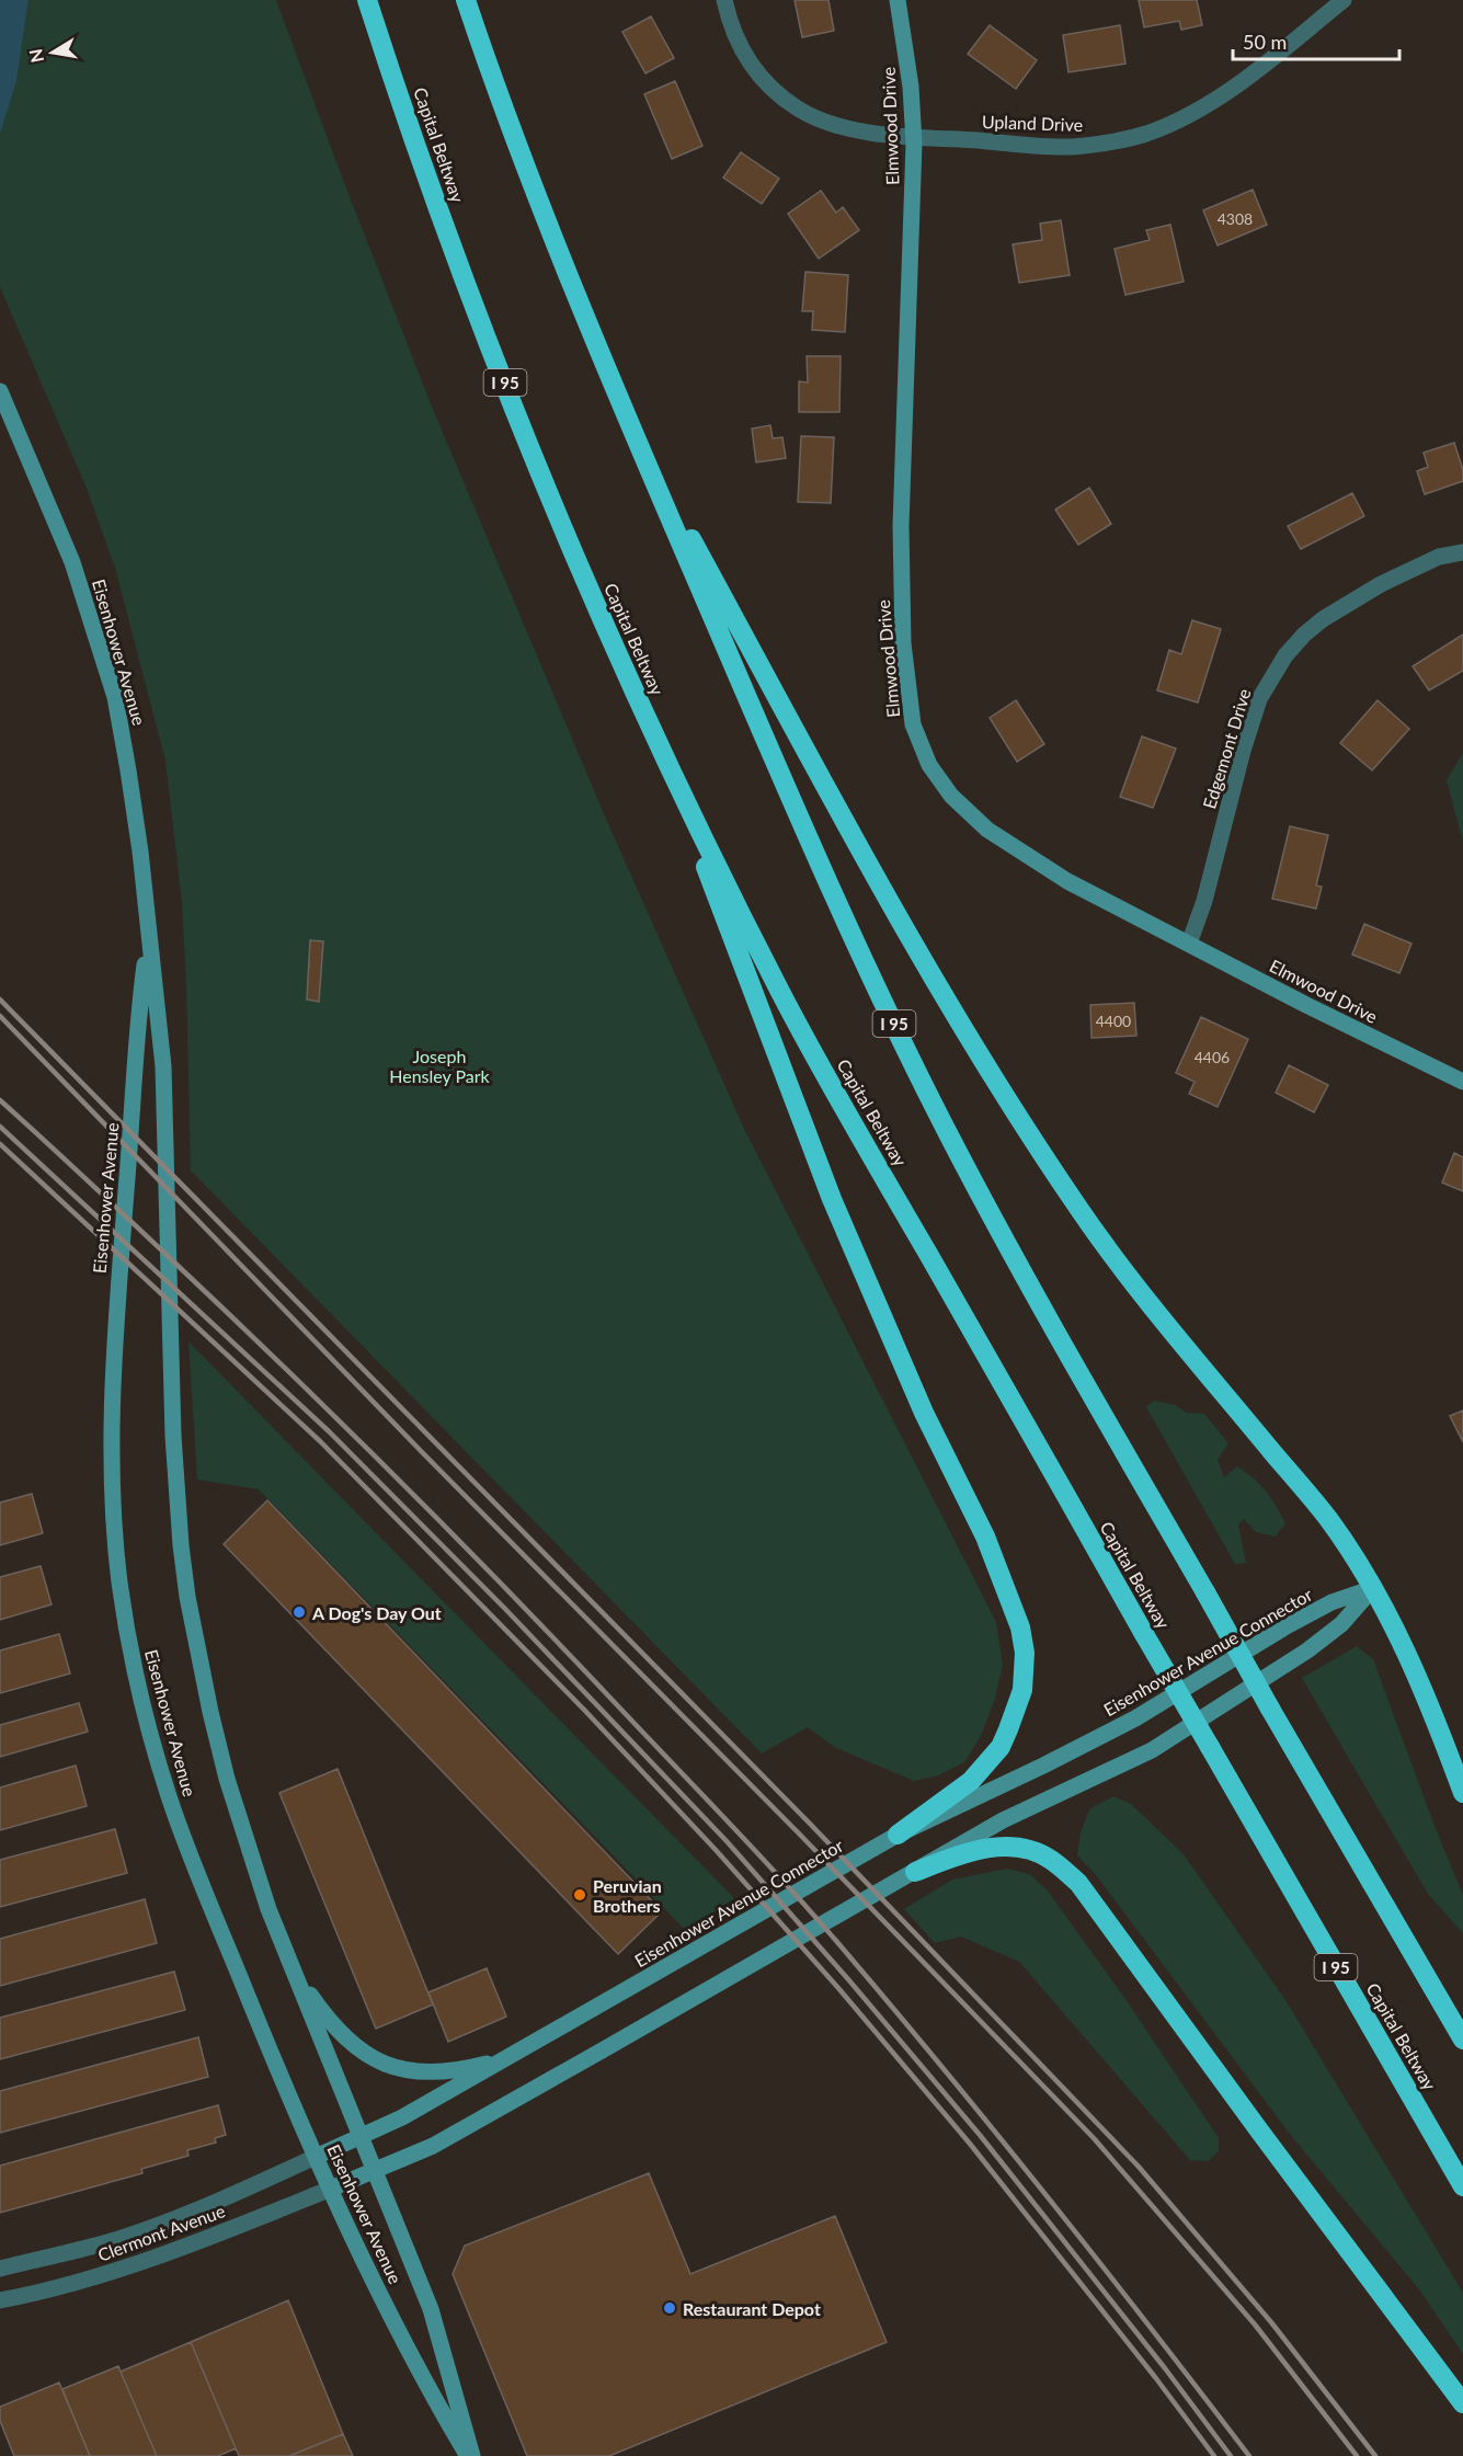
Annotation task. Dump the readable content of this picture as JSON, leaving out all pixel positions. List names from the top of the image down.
{
  "streets": {
    "highway": ["Capital Beltway", "I 95"],
    "main road": ["Elmwood Drive", "Eisenhower Avenue", "Eisenhower Avenue Connector"],
    "street": ["Upland Drive", "Edgemont Drive", "Clermont Avenue"]
  },
  "crossings": [
    ["Upland Drive", "Elmwood Drive"],
    ["Elmwood Drive", "Edgemont Drive"],
    ["Eisenhower Avenue", "Eisenhower Avenue Connector"],
    ["Eisenhower Avenue", "Clermont Avenue"],
    ["Eisenhower Avenue Connector", "Clermont Avenue"]
  ],
  "parks": ["Joseph Hensley Park"],
  "places": ["A Dog's Day Out", "Peruvian Brothers", "Restaurant Depot"],
  "house_numbers": ["4308", "4400", "4406"],
  "scale_bar": "50 m",
  "north": "left"
}
